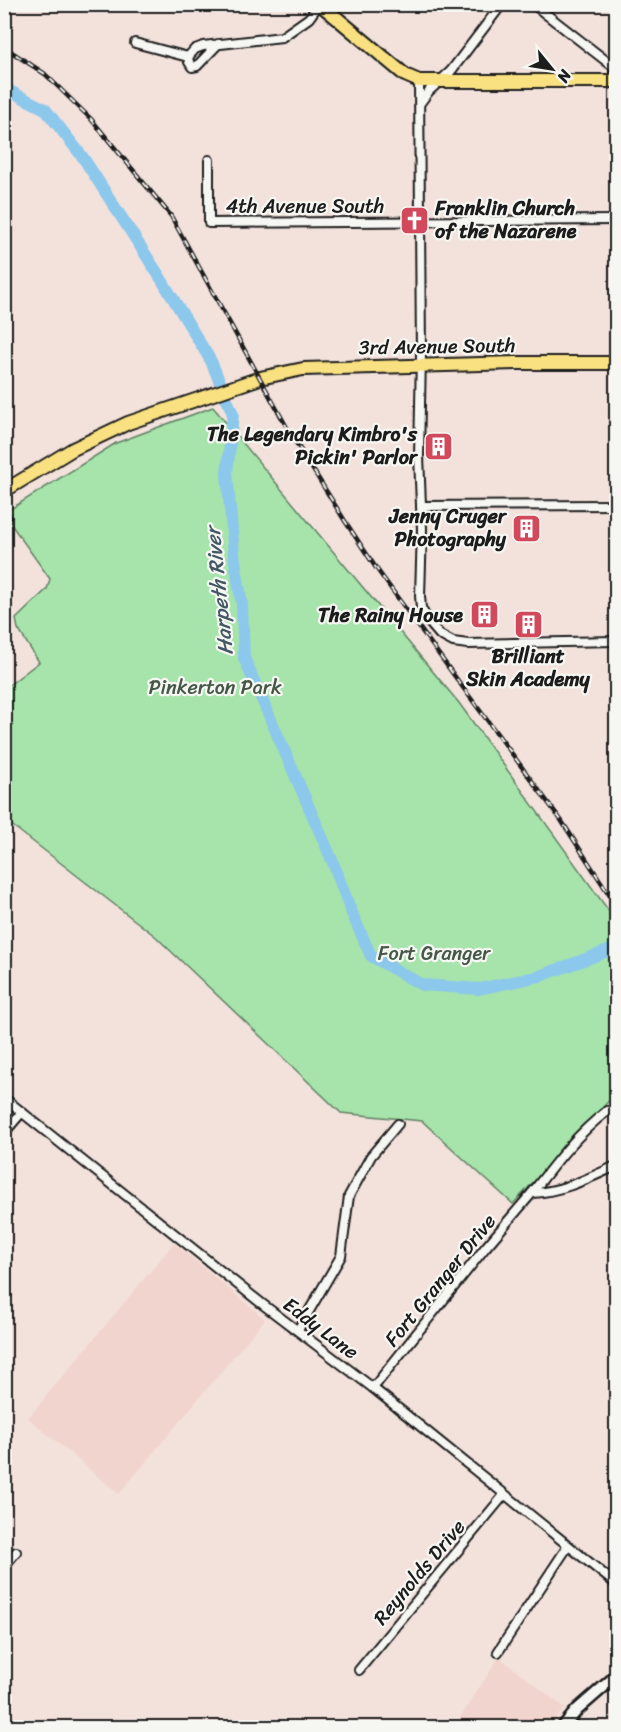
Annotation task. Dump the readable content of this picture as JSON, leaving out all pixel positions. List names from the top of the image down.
{
  "streets": {
    "main road": ["3rd Avenue South"],
    "street": [
      "4th Avenue South",
      "Fort Granger Drive",
      "Eddy Lane",
      "Reynolds Drive"
    ]
  },
  "crossings": [
    ["Fort Granger Drive", "Eddy Lane"],
    ["Eddy Lane", "Reynolds Drive"]
  ],
  "water": ["Harpeth River"],
  "parks": ["Pinkerton Park", "Fort Granger"],
  "places": {
    "church": ["Franklin Church of the Nazarene"],
    "building": [
      "The Legendary Kimbro's Pickin' Parlor",
      "Jenny Cruger Photography",
      "The Rainy House",
      "Brilliant Skin Academy"
    ]
  },
  "north": "bottom right"
}
